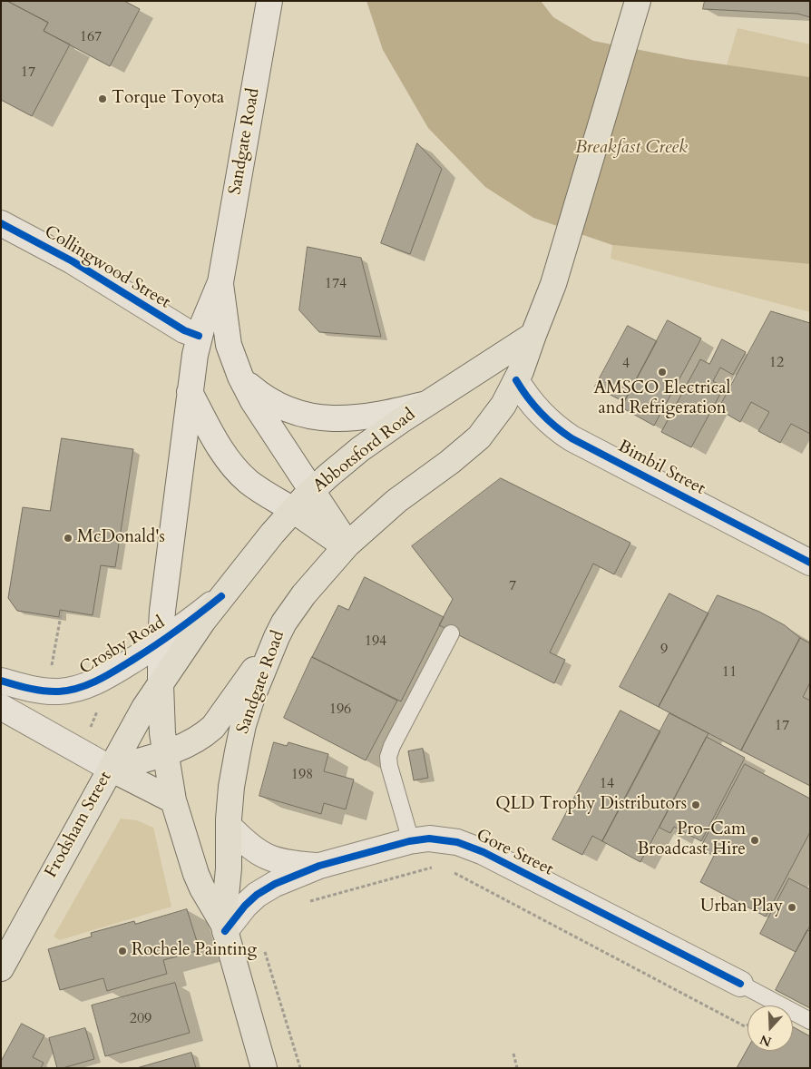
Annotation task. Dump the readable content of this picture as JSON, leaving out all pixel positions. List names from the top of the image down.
{
  "streets": {
    "highway": ["Sandgate Road", "Abbotsford Road", "Frodsham Street"],
    "street": [
      "Collingwood Street",
      "Bimbil Street",
      "Crosby Road",
      "Gore Street"
    ]
  },
  "crossings": [
    ["Sandgate Road", "Collingwood Street"],
    ["Sandgate Road", "Abbotsford Road"],
    ["Sandgate Road", "Crosby Road"],
    ["Sandgate Road", "Frodsham Street"],
    ["Sandgate Road", "Gore Street"],
    ["Abbotsford Road", "Crosby Road"]
  ],
  "water": ["Breakfast Creek"],
  "places": [
    "Torque Toyota",
    "AMSCO Electrical and Refrigeration",
    "McDonald's",
    "QLD Trophy Distributors",
    "Pro-Cam Broadcast Hire",
    "Urban Play",
    "Rochele Painting"
  ],
  "house_numbers": [
    "167",
    "17",
    "174",
    "12",
    "4",
    "7",
    "194",
    "9",
    "11",
    "196",
    "17",
    "198",
    "14",
    "209"
  ],
  "north": "bottom"
}
